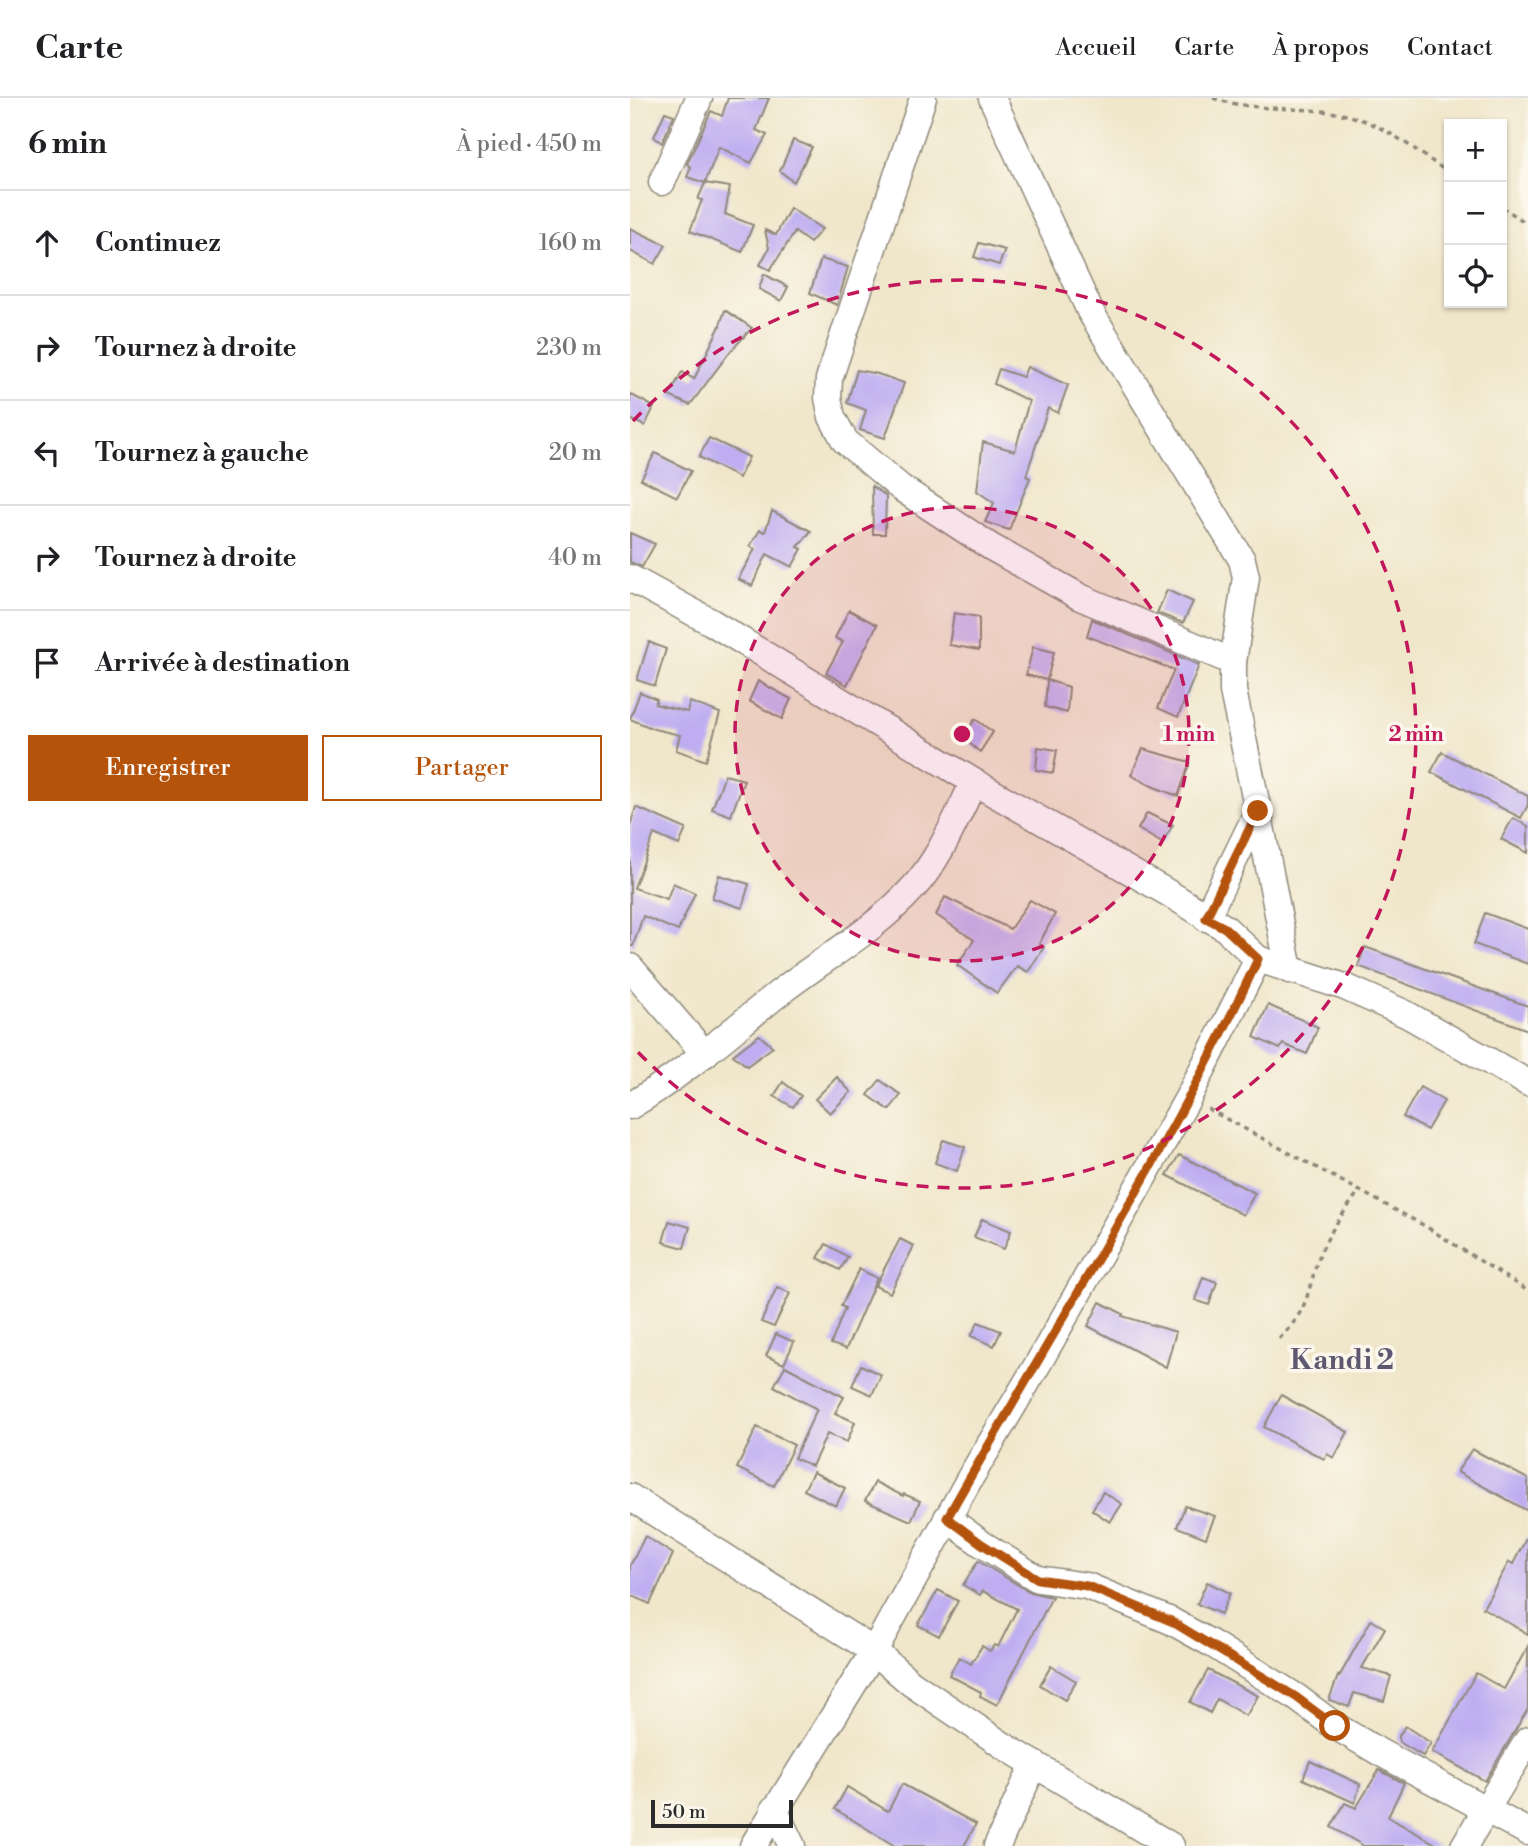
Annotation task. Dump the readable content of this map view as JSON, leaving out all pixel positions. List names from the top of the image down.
{
  "districts": ["Kandi 2"],
  "scale_bar": "50 m",
  "page": {
    "header": "Carte",
    "nav": [
      "Accueil",
      "Carte",
      "À propos",
      "Contact"
    ],
    "heading": ["6 min", "À pied · 450 m"],
    "map_buttons": ["+", "−"],
    "list": [
      ["Continuez", "160 m"],
      ["Tournez à droite", "230 m"],
      ["Tournez à gauche", "20 m"],
      ["Tournez à droite", "40 m"],
      "Arrivée à destination"
    ],
    "buttons": ["Enregistrer", "Partager"],
    "scale": "50 m"
  },
  "rings": ["1 min", "2 min"]
}
